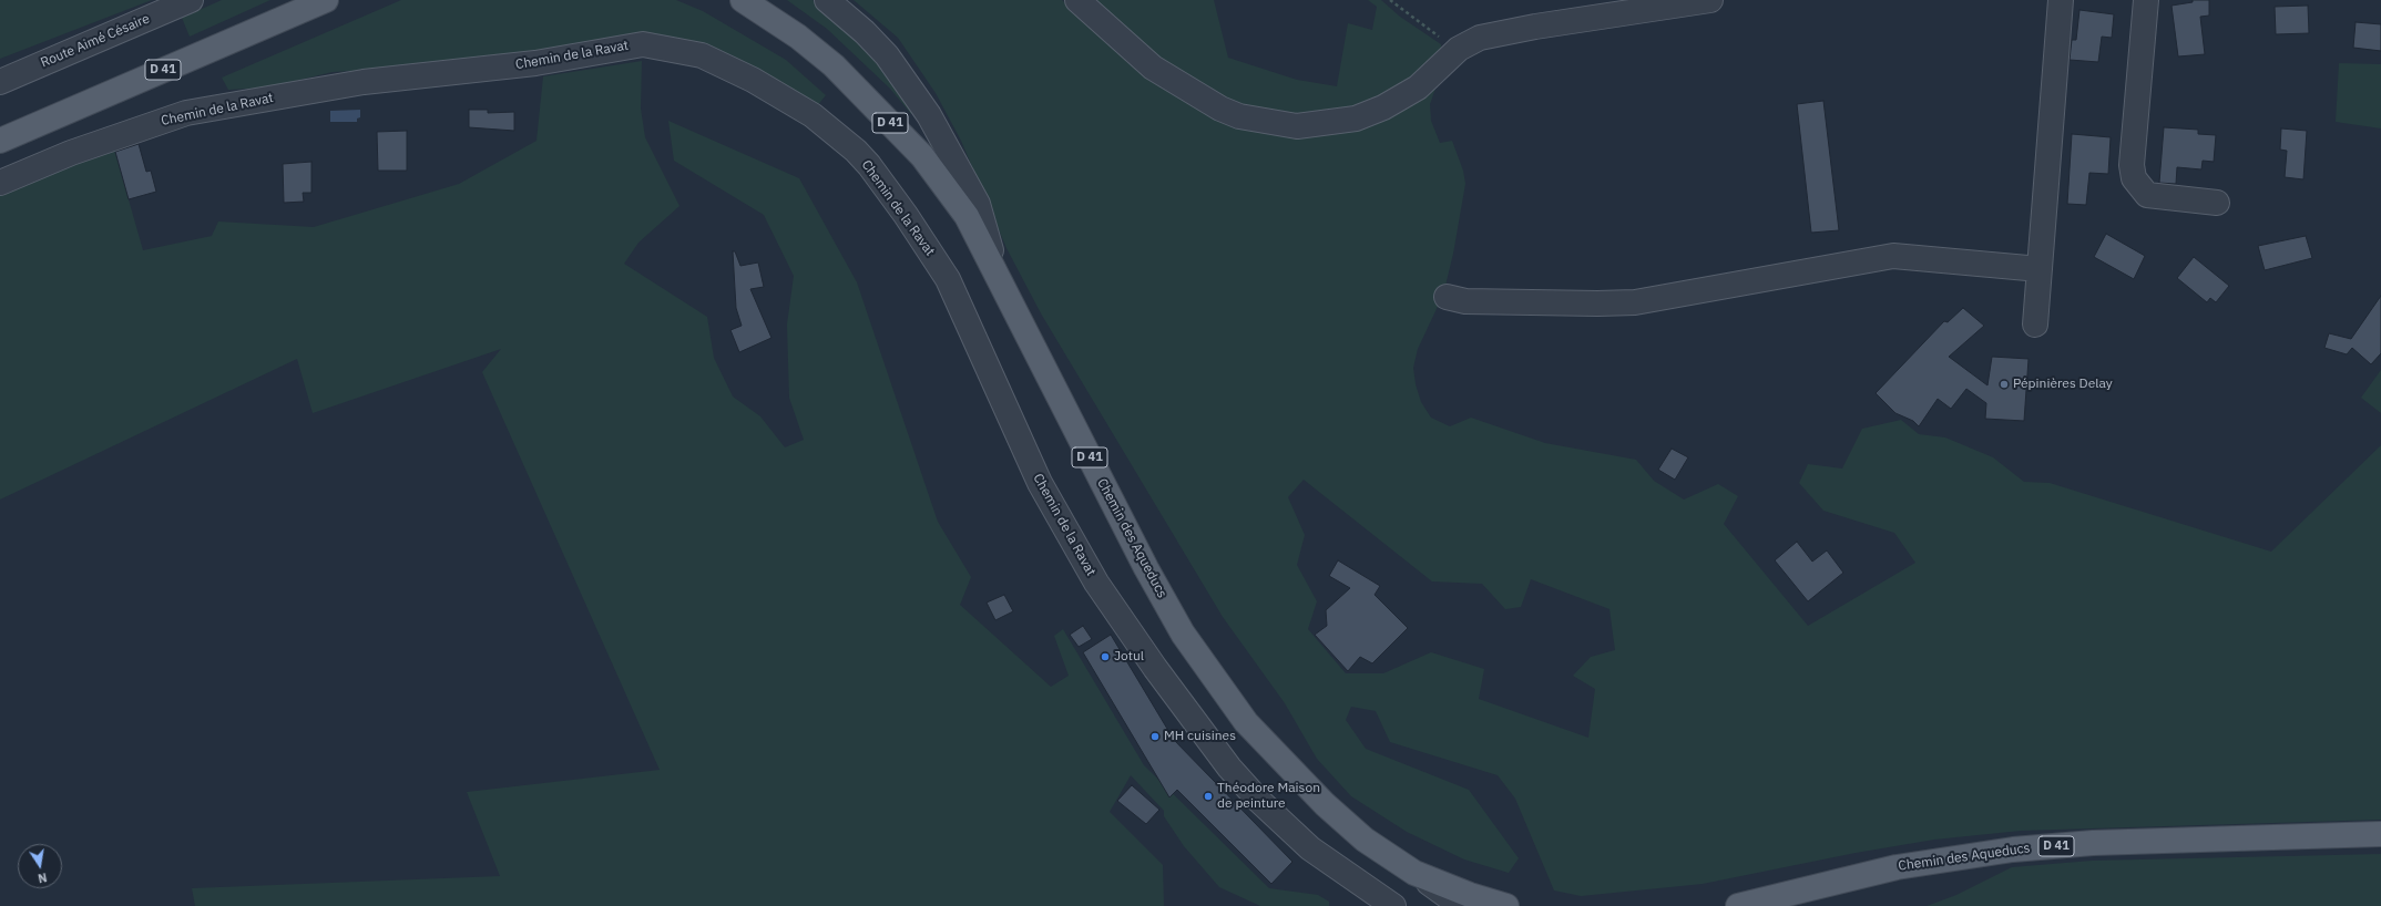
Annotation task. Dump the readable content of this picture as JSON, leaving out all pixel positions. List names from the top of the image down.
{
  "streets": {
    "main road": ["D 41", "Chemin des Aqueducs"],
    "street": ["Route Aimé Césaire", "Chemin de la Ravat"]
  },
  "places": [
    "Pépinières Delay",
    "Jotul",
    "MH cuisines",
    "Théodore Maison de peinture"
  ],
  "north": "bottom"
}
